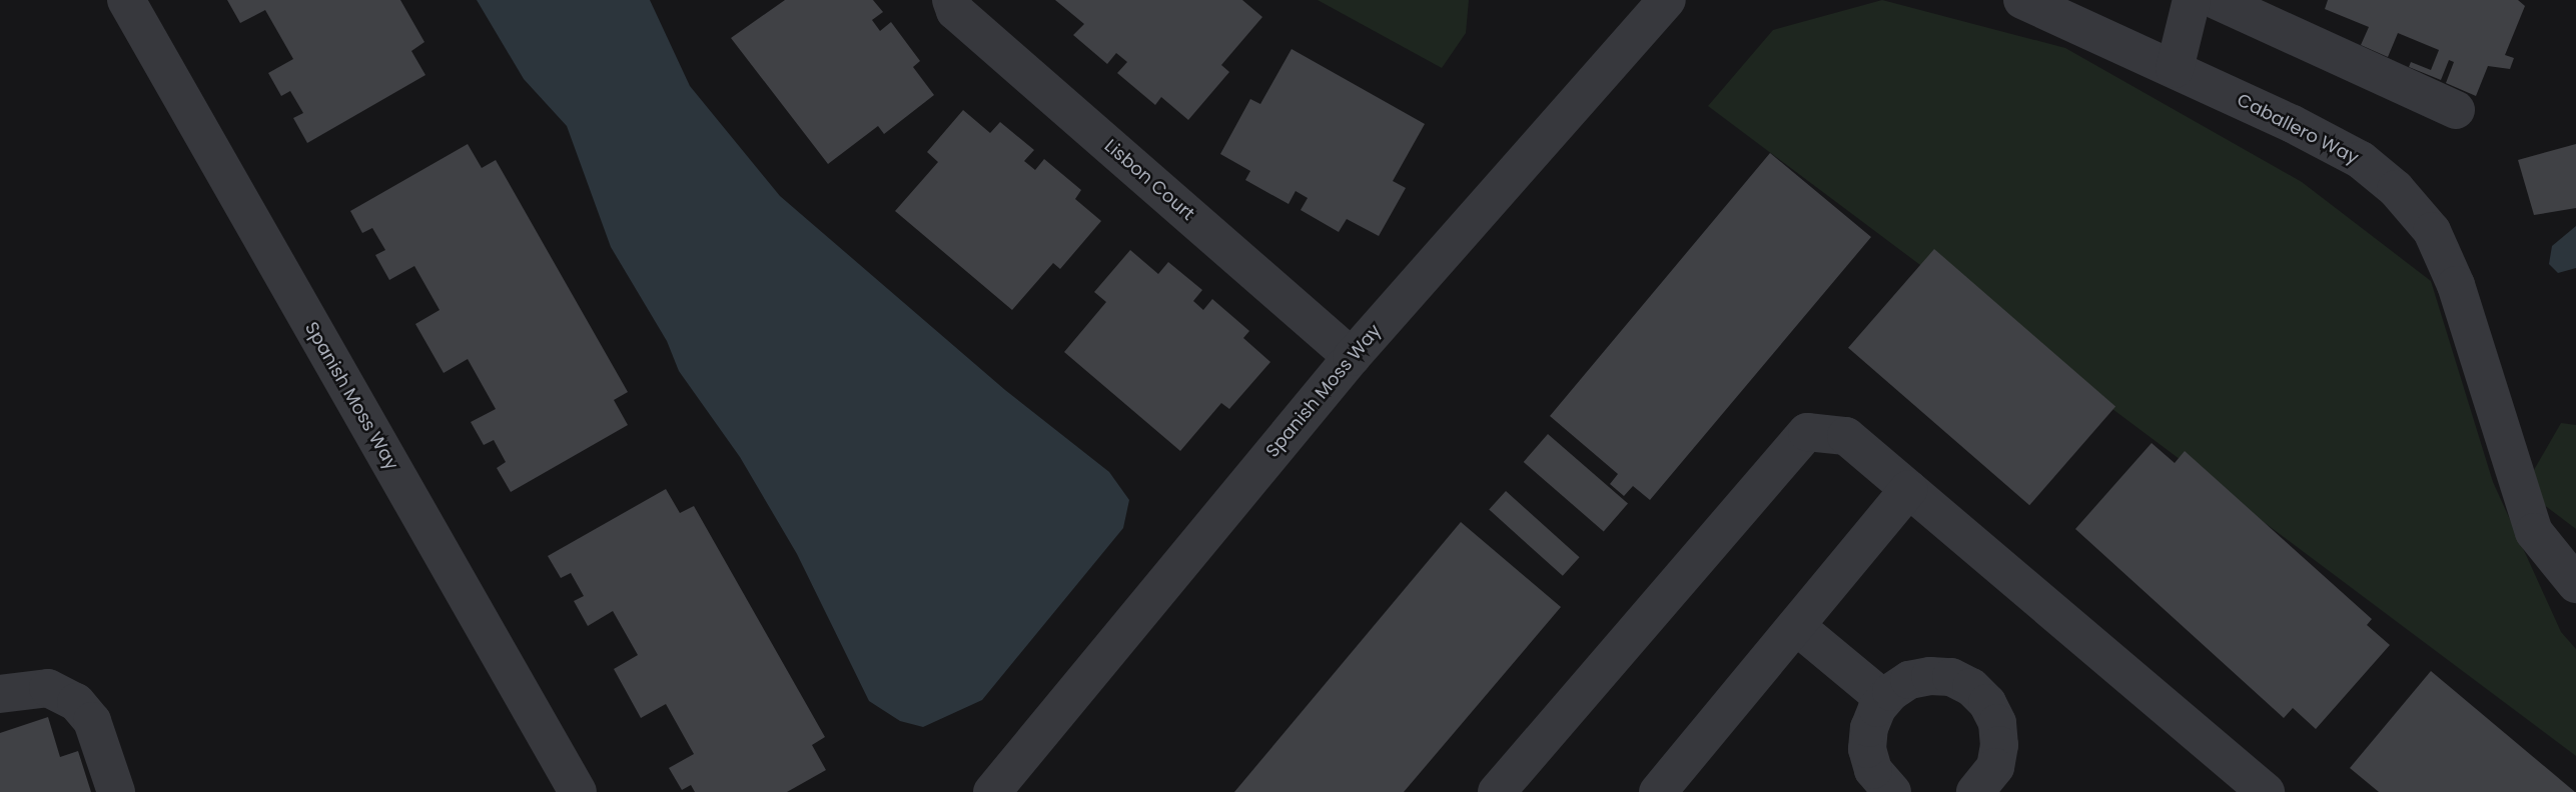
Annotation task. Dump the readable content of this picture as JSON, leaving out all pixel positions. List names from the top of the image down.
{
  "streets": {
    "street": ["Caballero Way", "Lisbon Court", "Spanish Moss Way"]
  },
  "crossings": [
    ["Lisbon Court", "Spanish Moss Way"]
  ]
}
